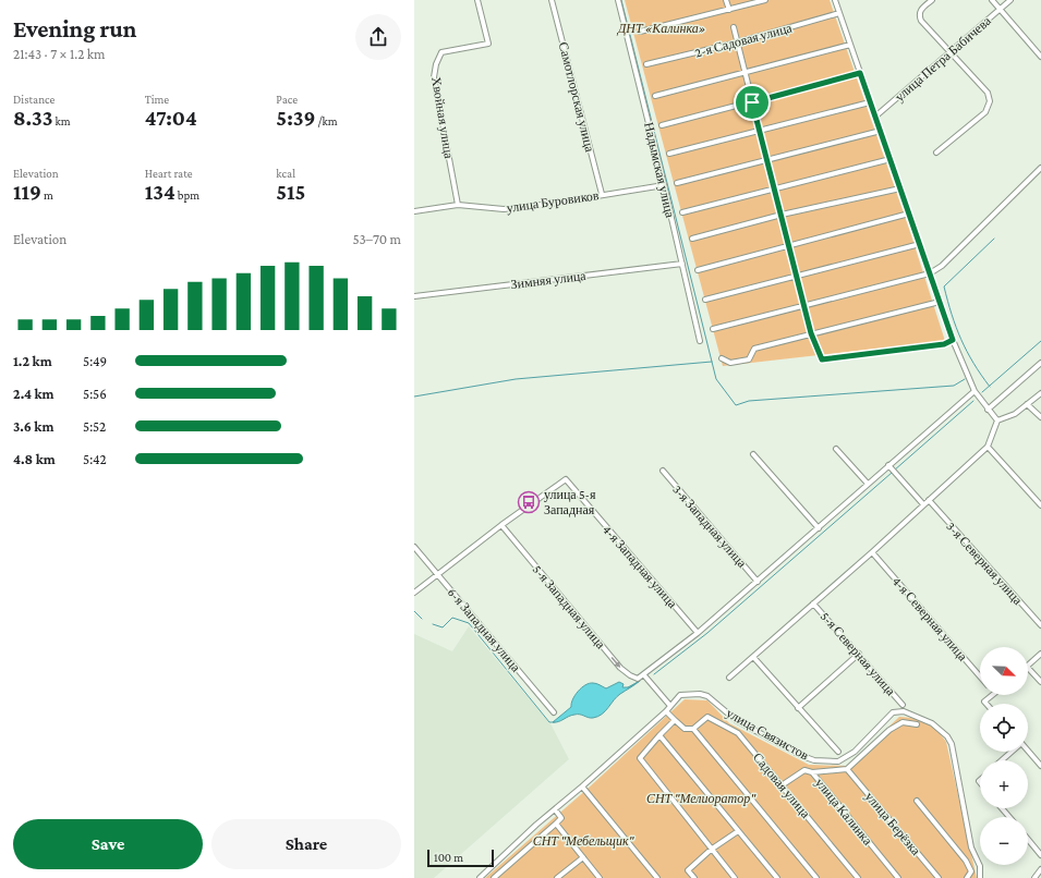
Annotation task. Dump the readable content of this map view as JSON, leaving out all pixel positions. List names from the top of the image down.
{
  "streets": {
    "street": [
      "2-я Садовая улица",
      "улица Петра Бабичева",
      "Самотлорская улица",
      "Хвойная улица",
      "Надымская улица",
      "улица Буровиков",
      "Зимняя улица",
      "3-я Западная улица",
      "3-я Северная улица",
      "4-я Западная улица",
      "5-я Западная улица",
      "4-я Северная улица",
      "6-я Западная улица",
      "5-я Северная улица",
      "улица Связистов",
      "Садовая улица",
      "улица Калинка",
      "улица Берёзка"
    ]
  },
  "crossings": [
    ["Самотлорская улица", "улица Буровиков"],
    ["Хвойная улица", "улица Буровиков"],
    ["Надымская улица", "улица Буровиков"],
    ["Надымская улица", "Зимняя улица"],
    ["4-я Западная улица", "5-я Западная улица"],
    ["Садовая улица", "улица Калинка"]
  ],
  "one_way": ["5-я Западная улица"],
  "parks": ["ДНТ «Калинка»", "СНТ \"Мелиоратор\"", "СНТ \"Мебельщик\""],
  "places": {
    "bus stop": ["улица 5-я Западная"]
  },
  "scale_bar": "100 m",
  "north": "bottom right",
  "page": {
    "heading": ["Evening run", "21:43 · 7 × 1.2 km"],
    "stats": [
      ["Distance", "8.33 km"],
      ["Time", "47:04"],
      ["Pace", "5:39 /km"],
      ["Elevation", "119 m"],
      ["Heart rate", "134 bpm"],
      ["kcal", "515"]
    ],
    "chart": ["Elevation", "53–70 m"],
    "list": [
      {
        "name": "1.2 km",
        "note": "5:49"
      },
      {
        "name": "2.4 km",
        "note": "5:56"
      },
      {
        "name": "3.6 km",
        "note": "5:52"
      },
      {
        "name": "4.8 km",
        "note": "5:42"
      }
    ],
    "map_buttons": ["+", "−"],
    "buttons": ["Save", "Share"],
    "scale": "100 m"
  }
}
